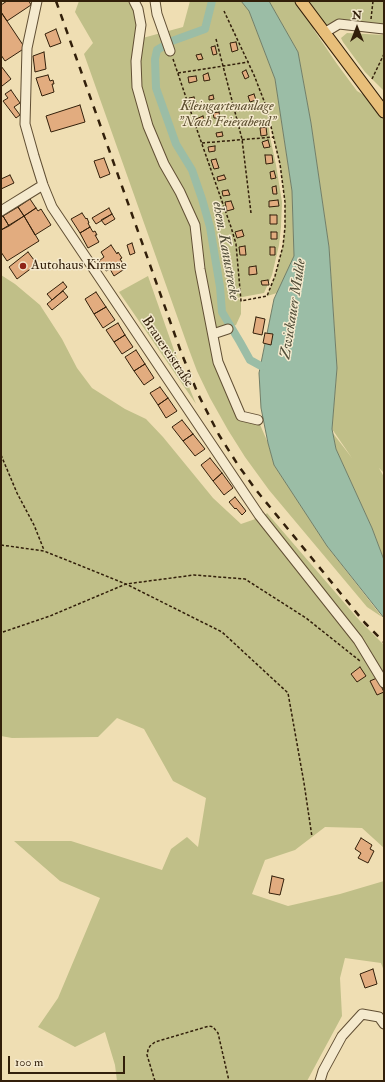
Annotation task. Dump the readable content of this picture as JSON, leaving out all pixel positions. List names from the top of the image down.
{
  "streets": {
    "street": ["Brauereistraße"]
  },
  "water": ["ehem. Kanustrecke", "Zwickauer Mulde"],
  "parks": ["Kleingartenanlage \"Nach Feierabend\""],
  "places": ["Autohaus Kirmse"],
  "scale_bar": "100 m",
  "north": "top"
}
